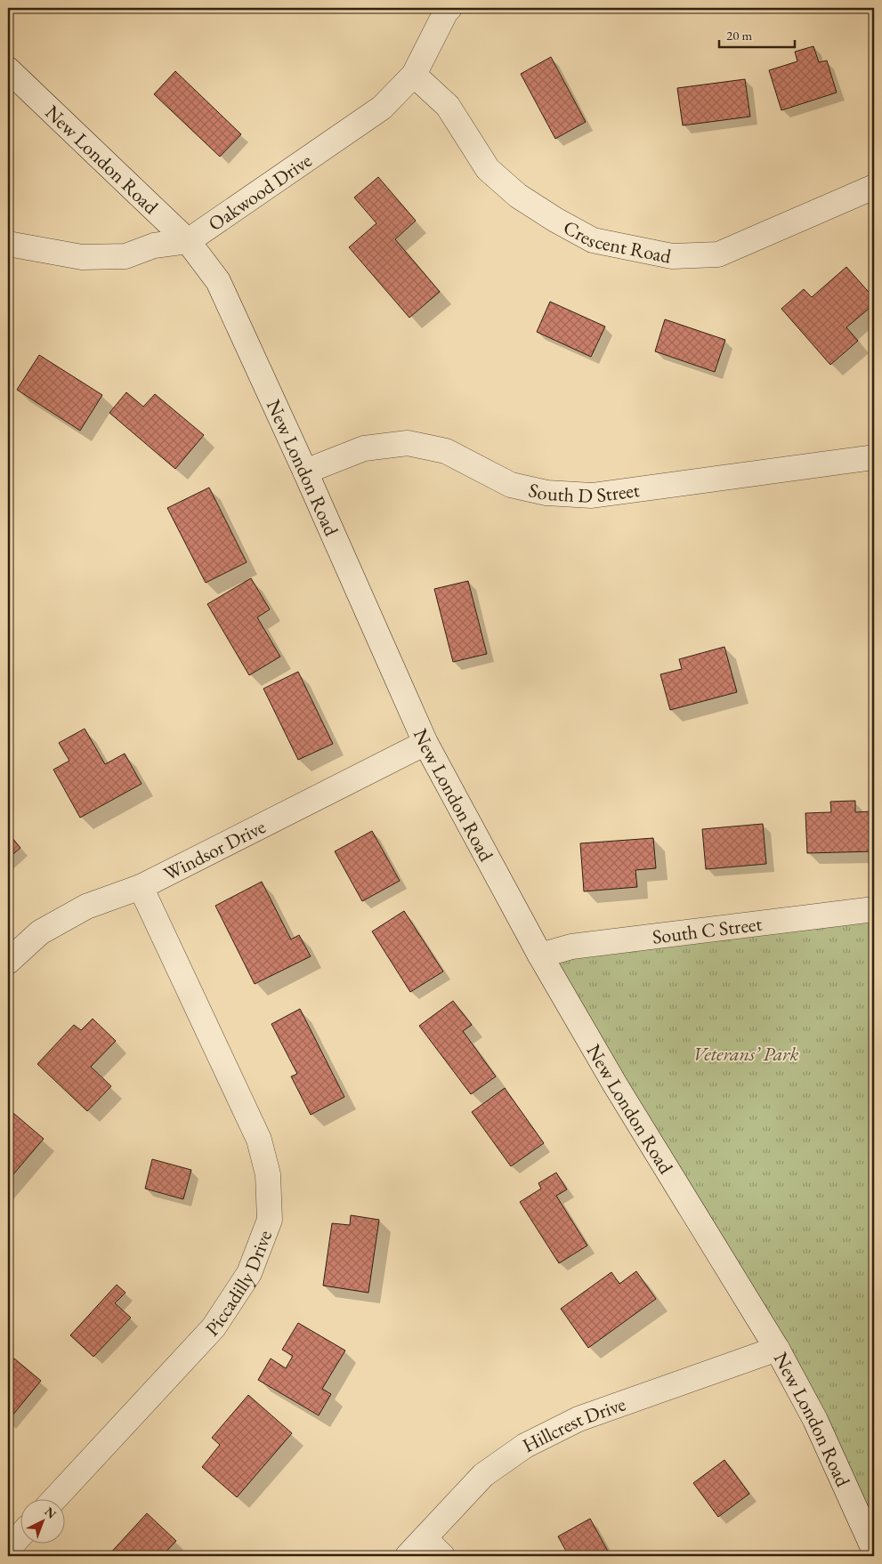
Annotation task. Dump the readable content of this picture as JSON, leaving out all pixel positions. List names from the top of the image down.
{
  "streets": {
    "street": [
      "New London Road",
      "Oakwood Drive",
      "Crescent Road",
      "South D Street",
      "Windsor Drive",
      "South C Street",
      "Piccadilly Drive",
      "Hillcrest Drive"
    ]
  },
  "crossings": [
    ["New London Road", "Oakwood Drive"],
    ["New London Road", "South D Street"],
    ["New London Road", "Windsor Drive"],
    ["New London Road", "South C Street"],
    ["New London Road", "Hillcrest Drive"],
    ["Oakwood Drive", "Crescent Road"],
    ["Windsor Drive", "Piccadilly Drive"]
  ],
  "parks": ["Veterans’ Park"],
  "scale_bar": "20 m",
  "north": "top right"
}
